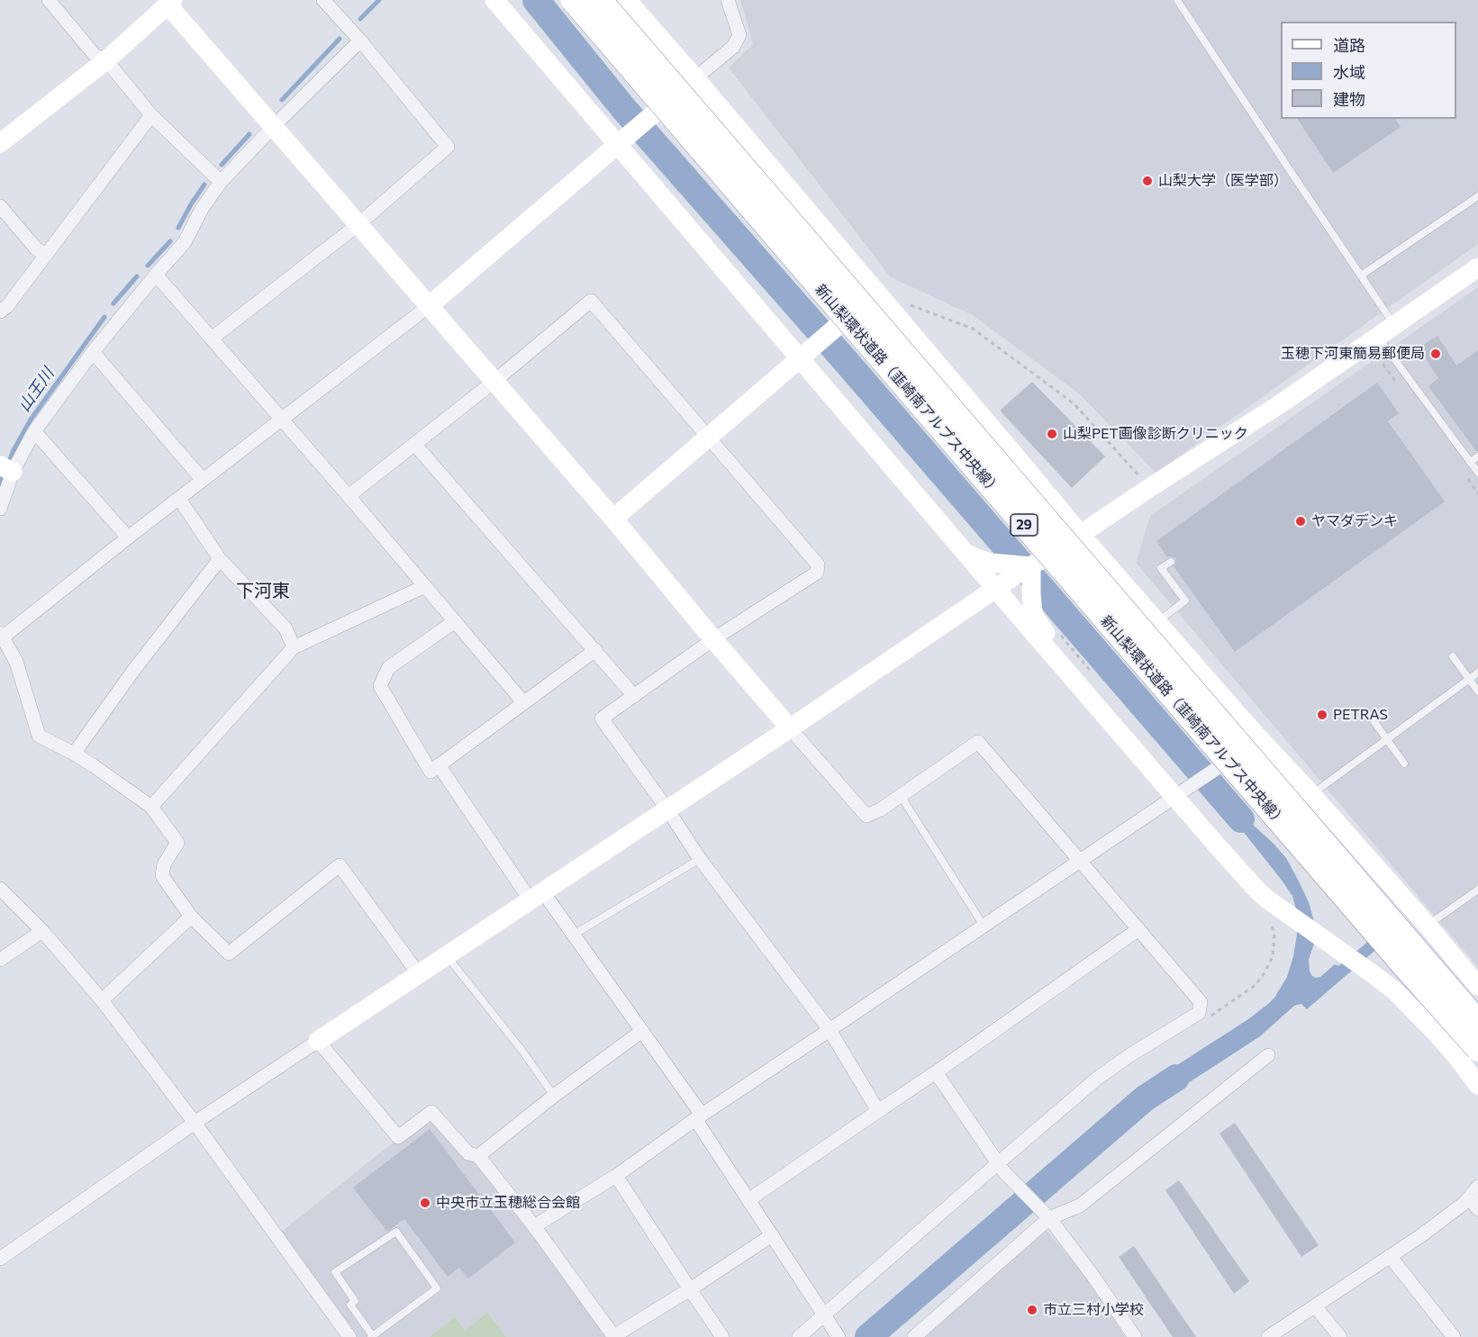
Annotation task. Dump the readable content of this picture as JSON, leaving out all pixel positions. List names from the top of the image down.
{
  "streets": {
    "highway": ["新山梨環状道路（韮崎南アルプス中央線）", "29"]
  },
  "districts": ["下河東"],
  "water": ["山王川"],
  "places": [
    "山梨大学（医学部）",
    "玉穂下河東簡易郵便局",
    "山梨PET画像診断クリニック",
    "ヤマダデンキ",
    "PETRAS",
    "中央市立玉穂総合会館",
    "市立三村小学校"
  ],
  "legend": ["道路", "水域", "建物"]
}
